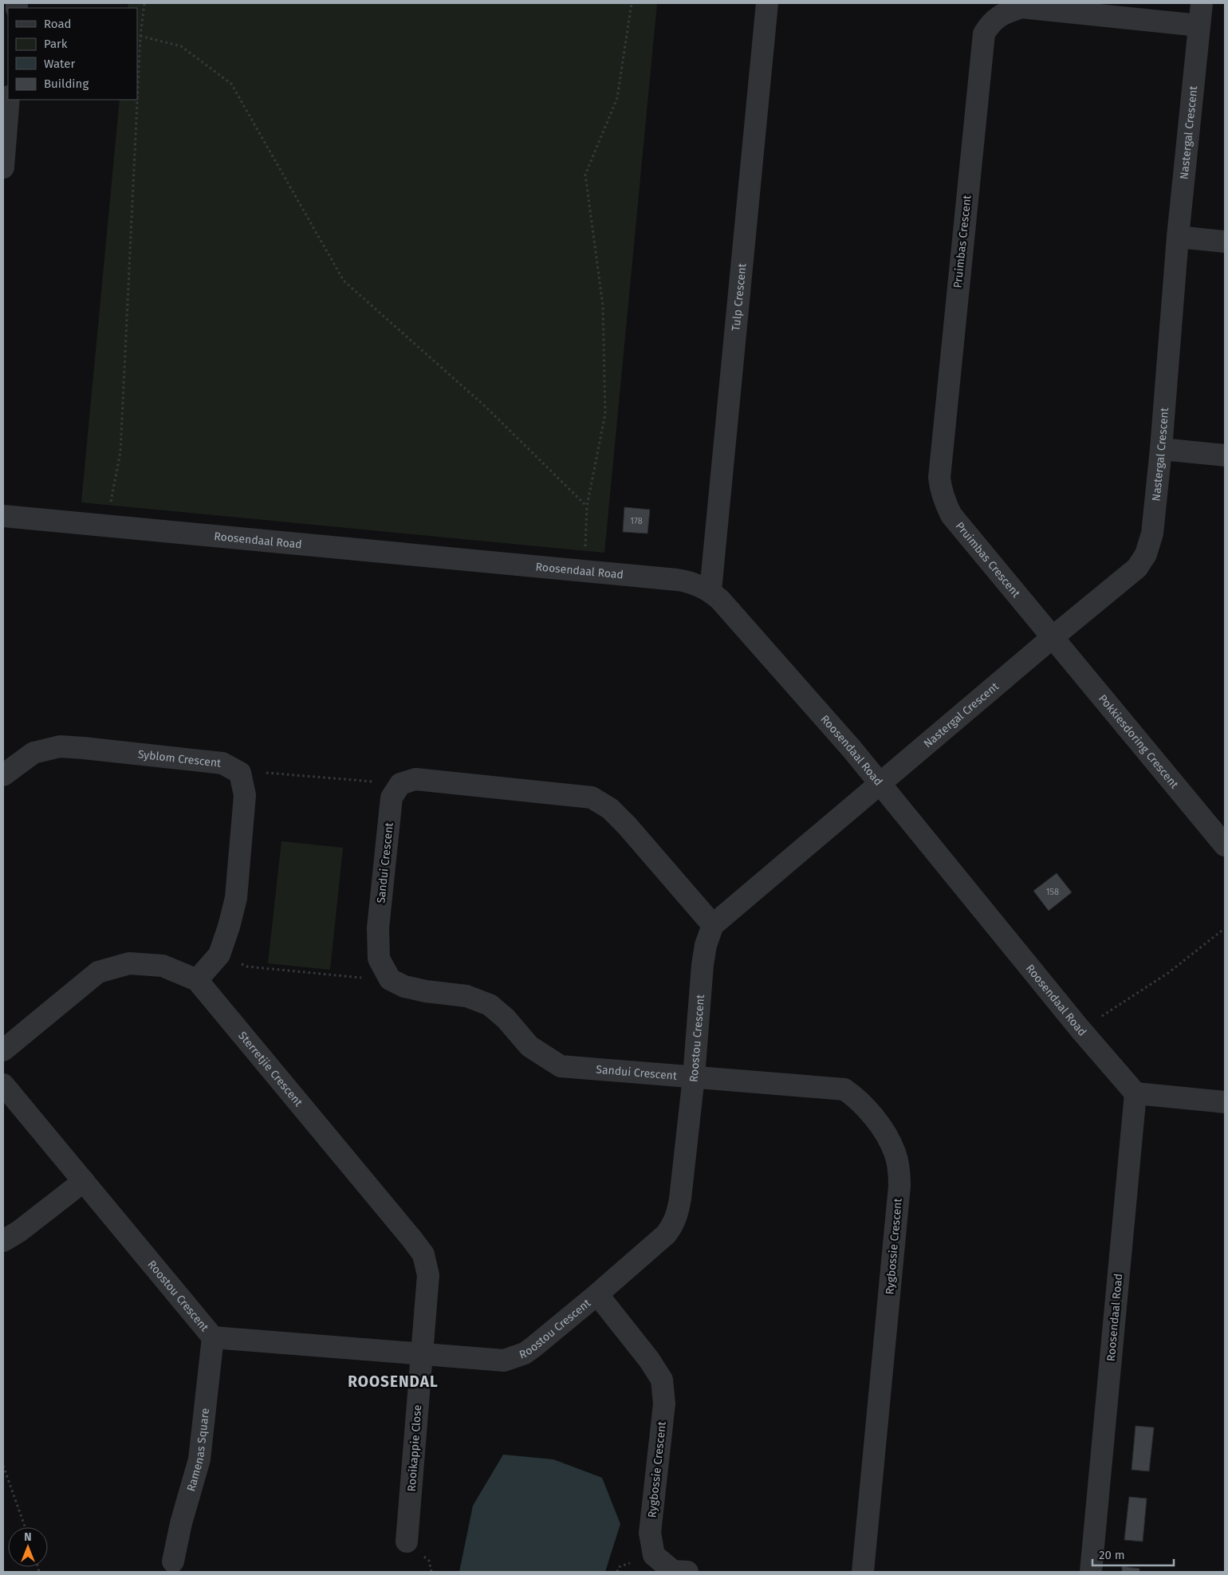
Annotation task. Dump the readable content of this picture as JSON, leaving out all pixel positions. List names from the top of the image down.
{
  "streets": {
    "street": [
      "Nastergal Crescent",
      "Pruimbas Crescent",
      "Tulp Crescent",
      "Roosendaal Road",
      "Pokkiesdoring Crescent",
      "Syblom Crescent",
      "Sandui Crescent",
      "Roostou Crescent",
      "Sterretjie Crescent",
      "Rygbossie Crescent",
      "Rooikappie Close",
      "Ramenas Square"
    ]
  },
  "crossings": [
    ["Nastergal Crescent", "Pruimbas Crescent"],
    ["Nastergal Crescent", "Roosendaal Road"],
    ["Nastergal Crescent", "Pokkiesdoring Crescent"],
    ["Pruimbas Crescent", "Pokkiesdoring Crescent"],
    ["Tulp Crescent", "Roosendaal Road"],
    ["Sandui Crescent", "Roostou Crescent"],
    ["Sandui Crescent", "Rygbossie Crescent"],
    ["Roostou Crescent", "Sterretjie Crescent"],
    ["Roostou Crescent", "Rygbossie Crescent"],
    ["Roostou Crescent", "Rooikappie Close"],
    ["Roostou Crescent", "Ramenas Square"],
    ["Sterretjie Crescent", "Rooikappie Close"]
  ],
  "districts": ["ROOSENDAL"],
  "house_numbers": ["178", "158"],
  "legend": [
    "Road",
    "Park",
    "Water",
    "Building"
  ],
  "scale_bar": "20 m",
  "north": "top"
}
